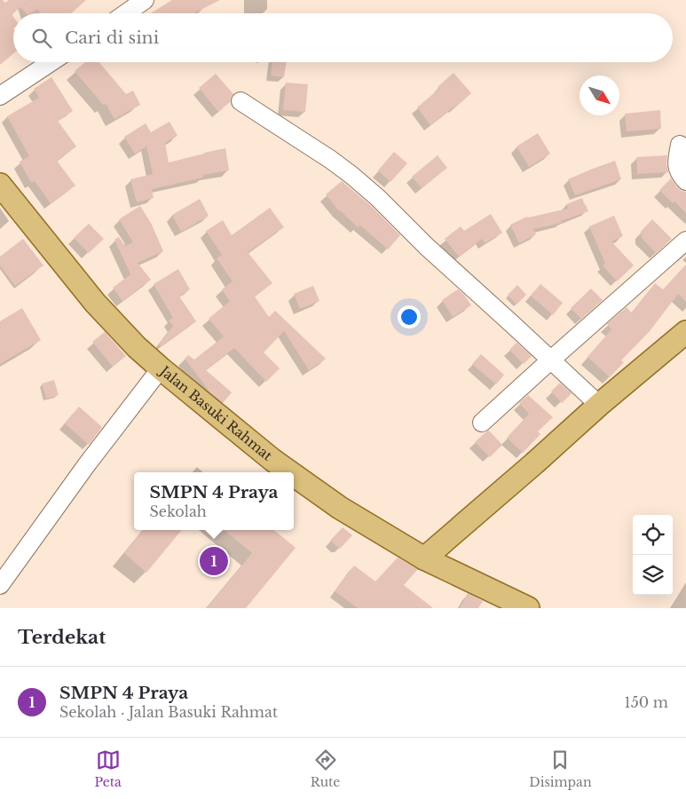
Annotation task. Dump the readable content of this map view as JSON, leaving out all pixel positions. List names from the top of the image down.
{
  "streets": {
    "main road": ["Jalan Basuki Rahmat"]
  },
  "north": "bottom right",
  "page": {
    "search": "Cari di sini",
    "popup": ["SMPN 4 Praya", "Sekolah"],
    "pins": "1",
    "heading": "Terdekat",
    "list": [
      {
        "mark": "1",
        "name": "SMPN 4 Praya",
        "note": "Sekolah · Jalan Basuki Rahmat",
        "value": "150 m"
      }
    ],
    "nav": ["Peta", "Rute", "Disimpan"]
  }
}
